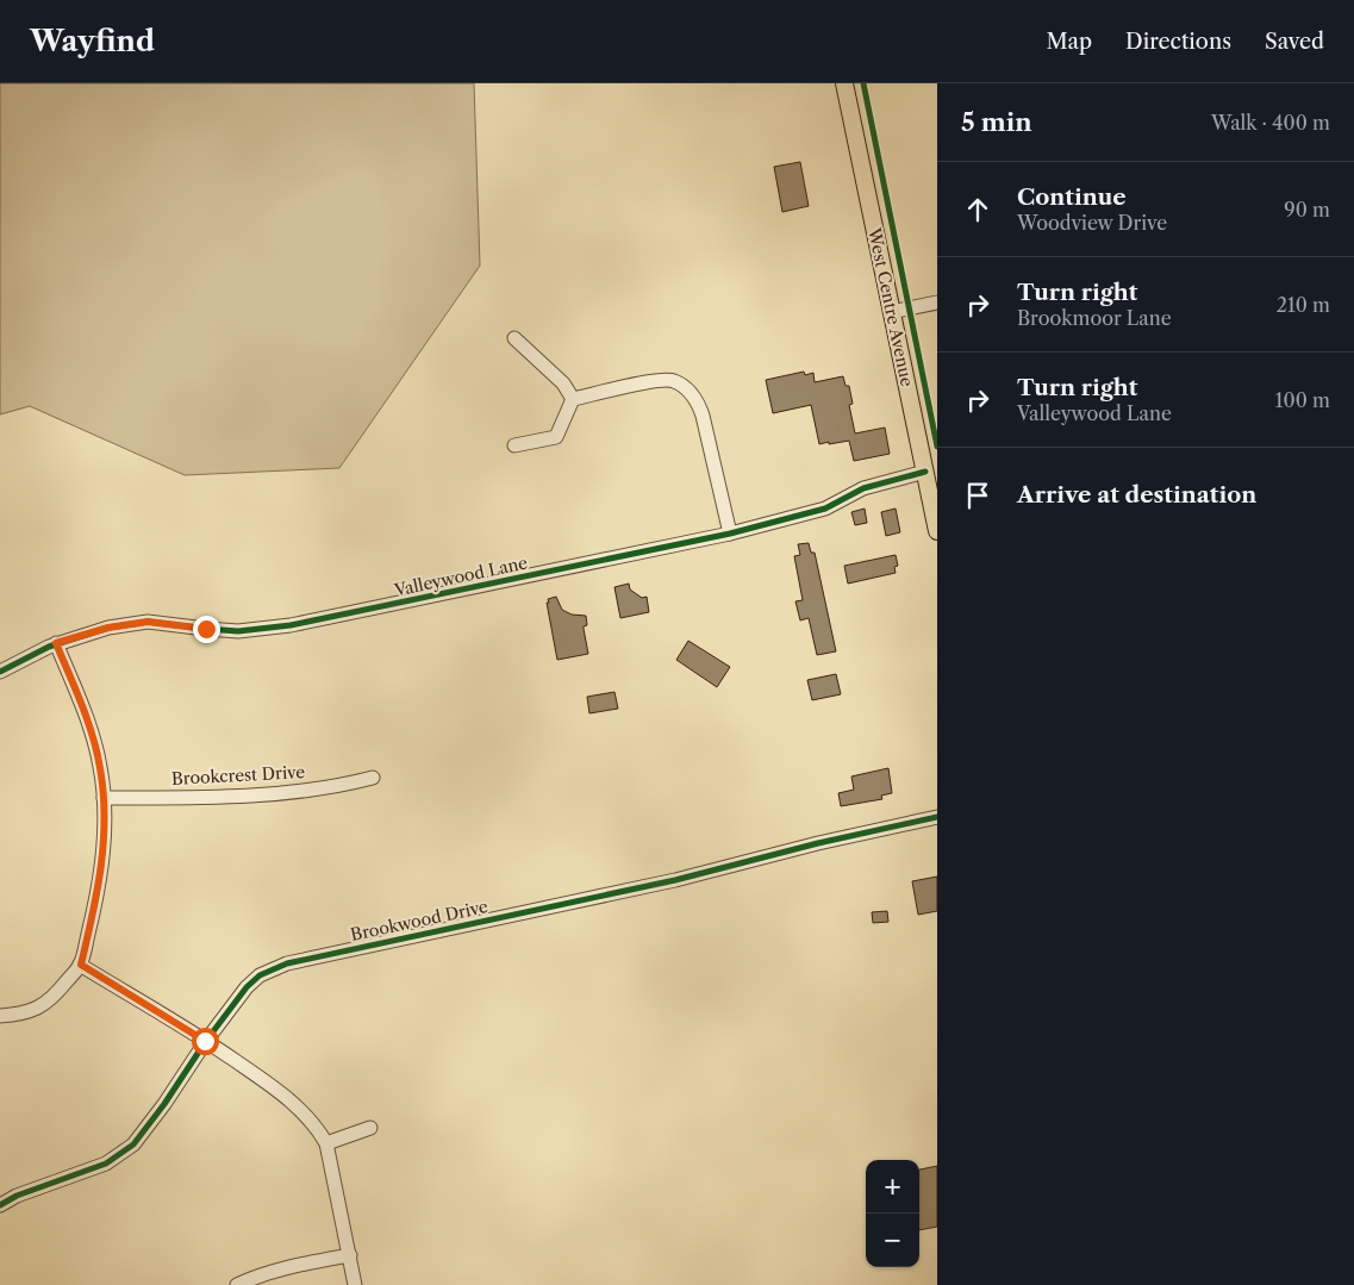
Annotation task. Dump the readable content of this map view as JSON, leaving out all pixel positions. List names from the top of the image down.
{
  "streets": {
    "main road": ["West Centre Avenue"],
    "street": ["Valleywood Lane", "Brookcrest Drive", "Brookwood Drive"]
  },
  "crossings": [
    ["West Centre Avenue", "Valleywood Lane"]
  ],
  "page": {
    "header": "Wayfind",
    "nav": ["Map", "Directions", "Saved"],
    "heading": ["5 min", "Walk · 400 m"],
    "list": [
      ["Continue", "Woodview Drive", "90 m"],
      ["Turn right", "Brookmoor Lane", "210 m"],
      ["Turn right", "Valleywood Lane", "100 m"],
      "Arrive at destination"
    ],
    "map_buttons": ["+", "−"]
  }
}
